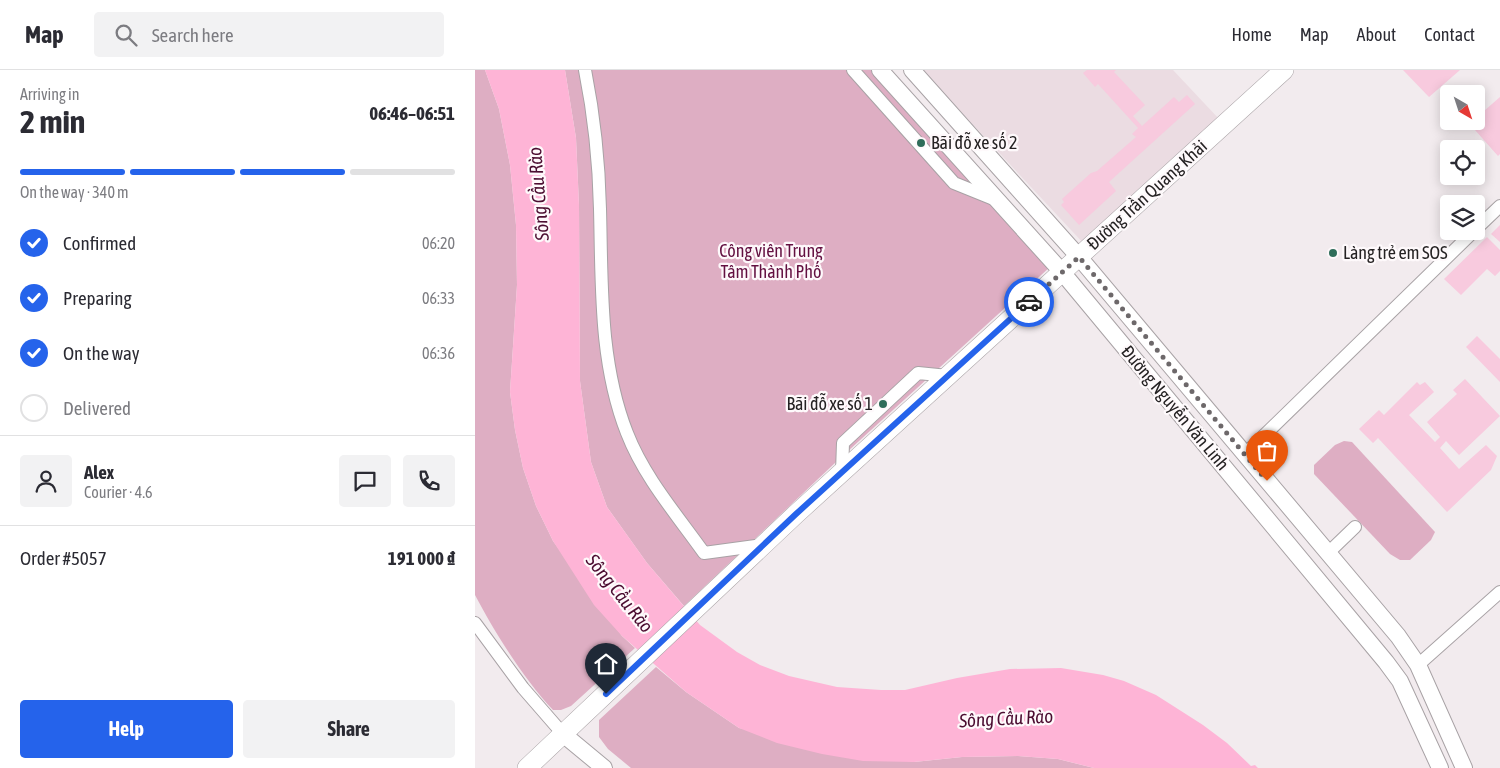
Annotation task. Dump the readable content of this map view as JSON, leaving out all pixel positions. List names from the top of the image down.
{
  "streets": {
    "main road": ["Đường Trần Quang Khải"],
    "street": ["Đường Nguyễn Văn Linh"]
  },
  "crossings": [
    ["Đường Trần Quang Khải", "Đường Nguyễn Văn Linh"]
  ],
  "water": ["Sông Cầu Rào"],
  "parks": ["Công viên Trung Tâm Thành Phố"],
  "places": ["Bãi đỗ xe số 2", "Làng trẻ em SOS", "Bãi đỗ xe số 1"],
  "north": "bottom right",
  "page": {
    "header": "Map",
    "search": "Search here",
    "nav": [
      "Home",
      "Map",
      "About",
      "Contact"
    ],
    "heading": ["2 min", "Arriving in", "06:46–06:51"],
    "panel": [
      "Alex",
      "Courier · 4.6",
      "Order #5057",
      "191 000 ₫"
    ],
    "bar": "On the way · 340 m",
    "list": [
      ["Confirmed", "06:20"],
      ["Preparing", "06:33"],
      ["On the way", "06:36"],
      "Delivered"
    ],
    "buttons": ["Help", "Share"]
  }
}
